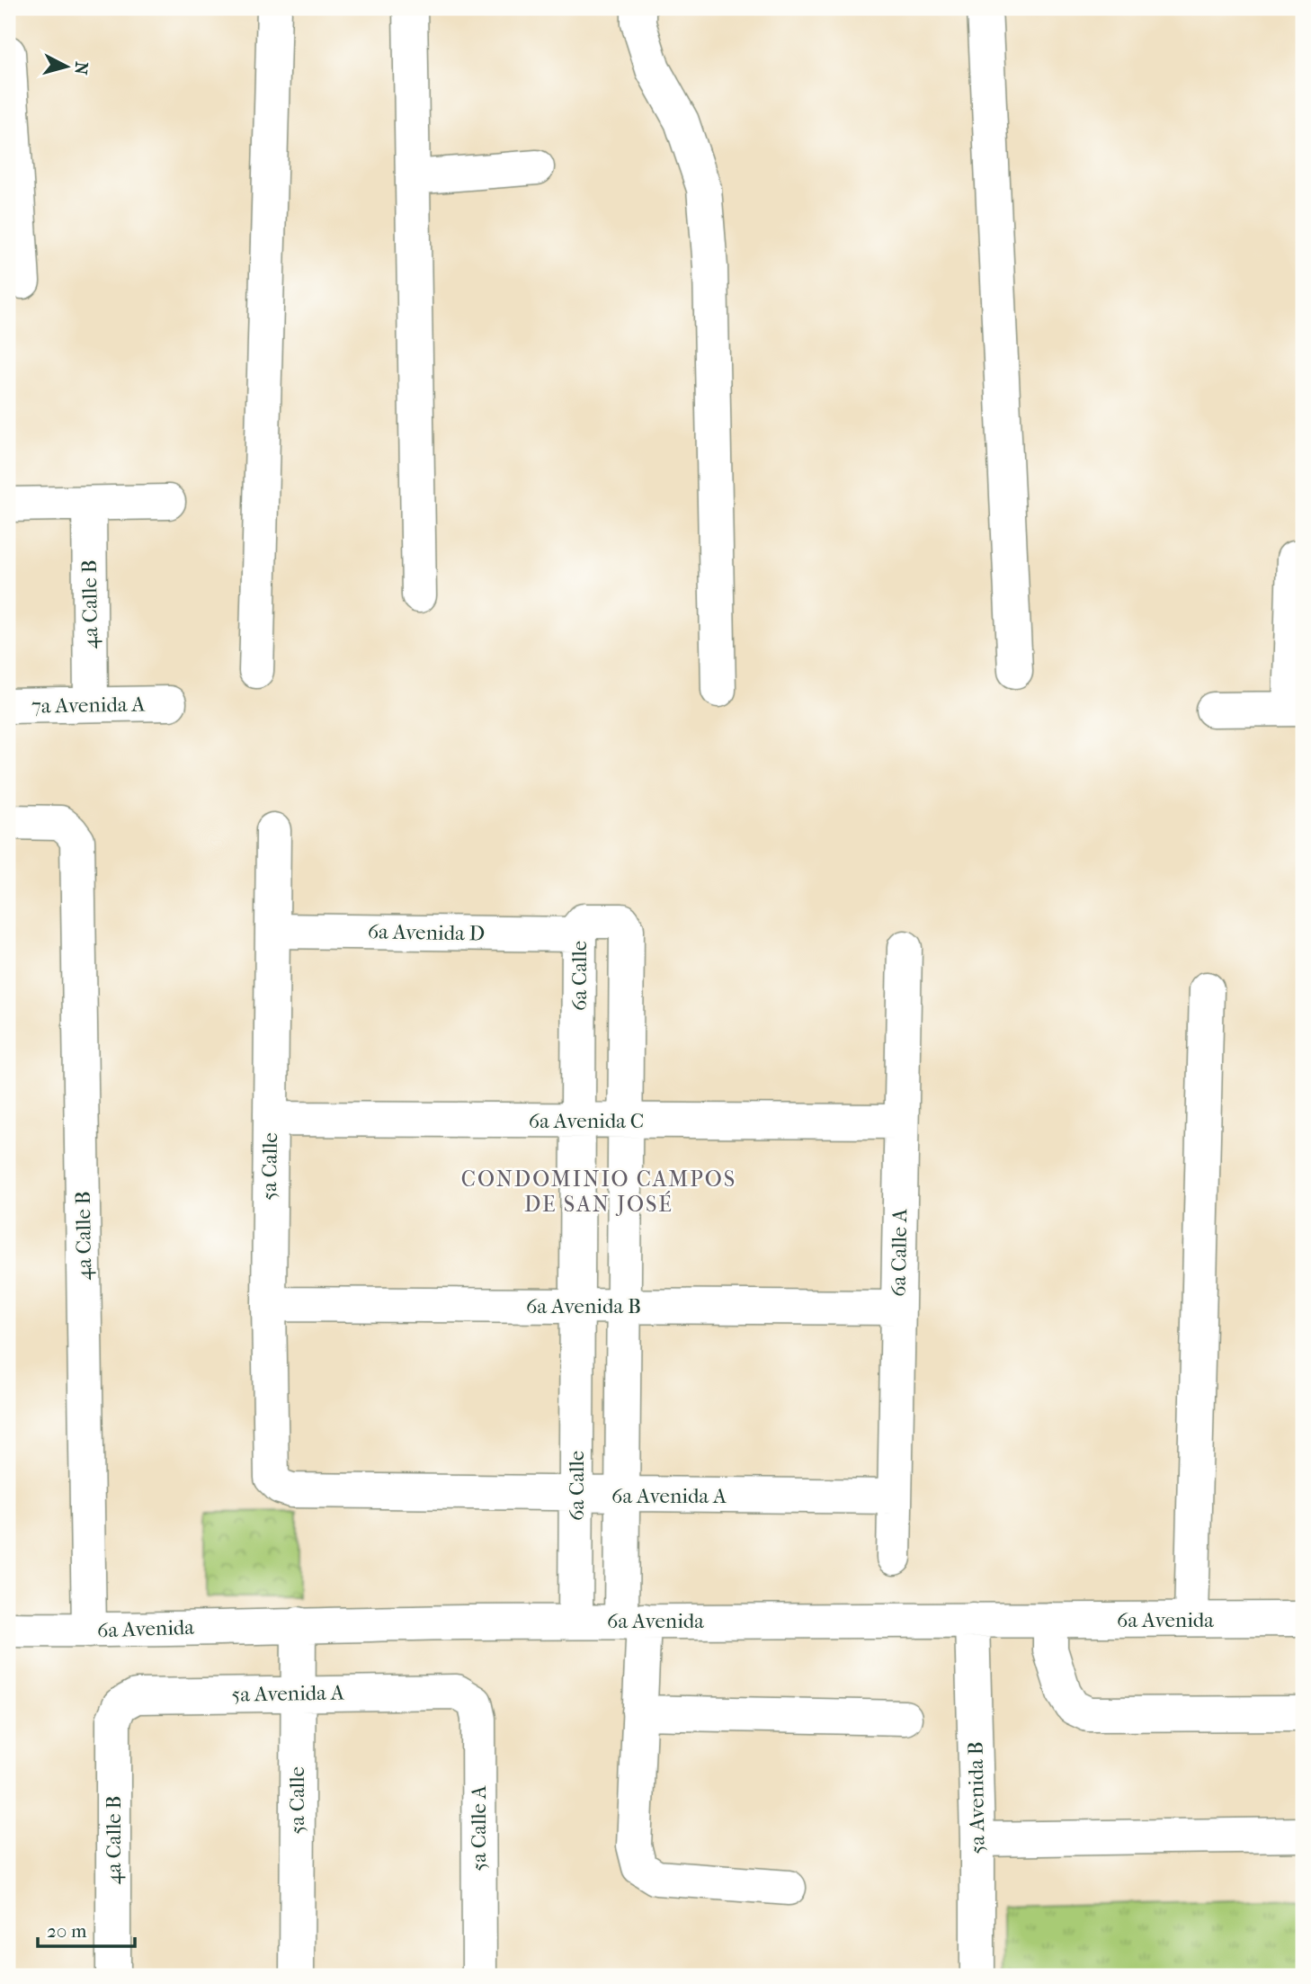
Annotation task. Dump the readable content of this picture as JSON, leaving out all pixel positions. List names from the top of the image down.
{
  "streets": {
    "street": [
      "4a Calle B",
      "7a Avenida A",
      "6a Avenida D",
      "6a Calle",
      "6a Avenida C",
      "5a Calle",
      "6a Calle A",
      "6a Avenida B",
      "6a Avenida A",
      "6a Avenida",
      "5a Avenida A",
      "5a Avenida B",
      "5a Calle A"
    ]
  },
  "crossings": [
    ["4a Calle B", "7a Avenida A"],
    ["4a Calle B", "6a Avenida"],
    ["4a Calle B", "5a Avenida A"],
    ["6a Avenida D", "6a Calle"],
    ["6a Avenida D", "5a Calle"],
    ["6a Calle", "6a Avenida C"],
    ["6a Calle", "6a Avenida B"],
    ["6a Calle", "6a Avenida A"],
    ["6a Calle", "6a Avenida"],
    ["6a Avenida C", "5a Calle"],
    ["6a Avenida C", "6a Calle A"],
    ["5a Calle", "6a Avenida B"],
    ["5a Calle", "6a Avenida A"],
    ["5a Calle", "6a Avenida"],
    ["5a Calle", "5a Avenida A"],
    ["6a Calle A", "6a Avenida B"],
    ["6a Calle A", "6a Avenida A"],
    ["6a Avenida", "5a Avenida B"],
    ["5a Avenida A", "5a Calle A"]
  ],
  "districts": ["CONDOMINIO CAMPOS DE SAN JOSÉ"],
  "scale_bar": "20 m",
  "north": "right"
}
